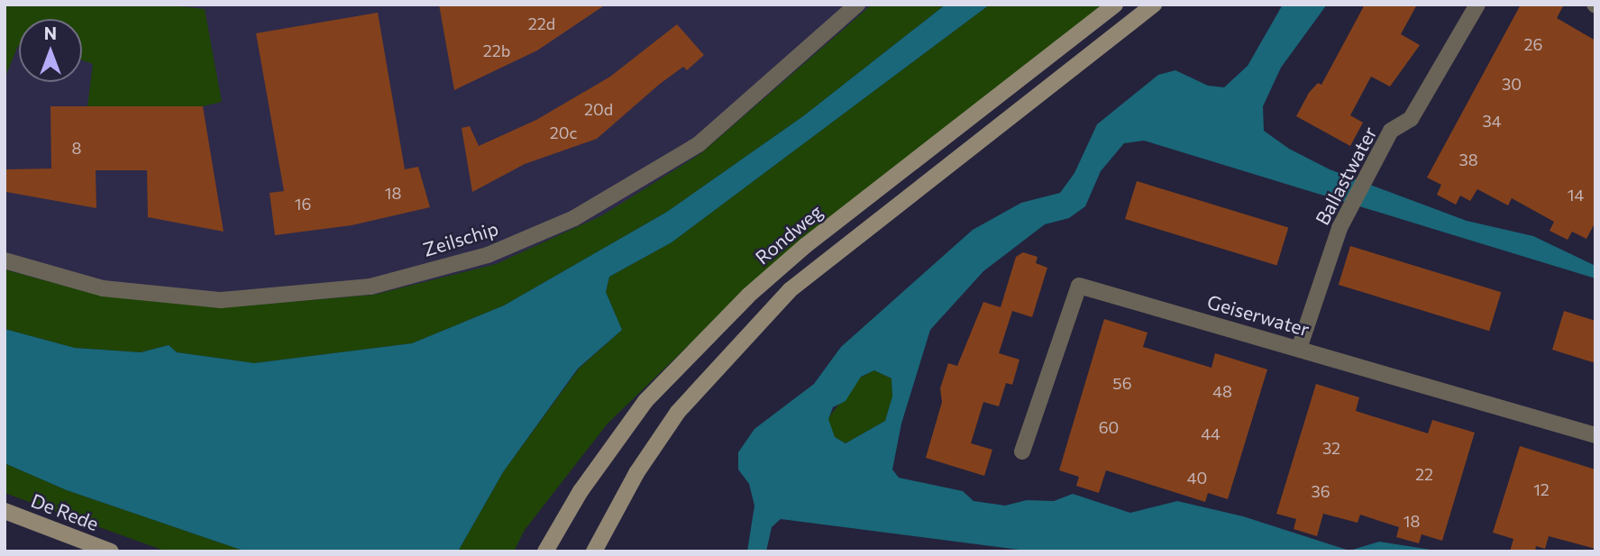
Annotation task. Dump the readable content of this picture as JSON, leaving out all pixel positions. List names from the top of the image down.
{
  "streets": {
    "main road": ["Rondweg", "De Rede"],
    "street": ["Ballastwater", "Zeilschip", "Geiserwater"]
  },
  "crossings": [
    ["Ballastwater", "Geiserwater"]
  ],
  "house_numbers": [
    "22d",
    "26",
    "22b",
    "30",
    "20d",
    "34",
    "20c",
    "8",
    "38",
    "18",
    "14",
    "16",
    "56",
    "48",
    "60",
    "44",
    "32",
    "22",
    "40",
    "12",
    "36",
    "18"
  ],
  "north": "top"
}
